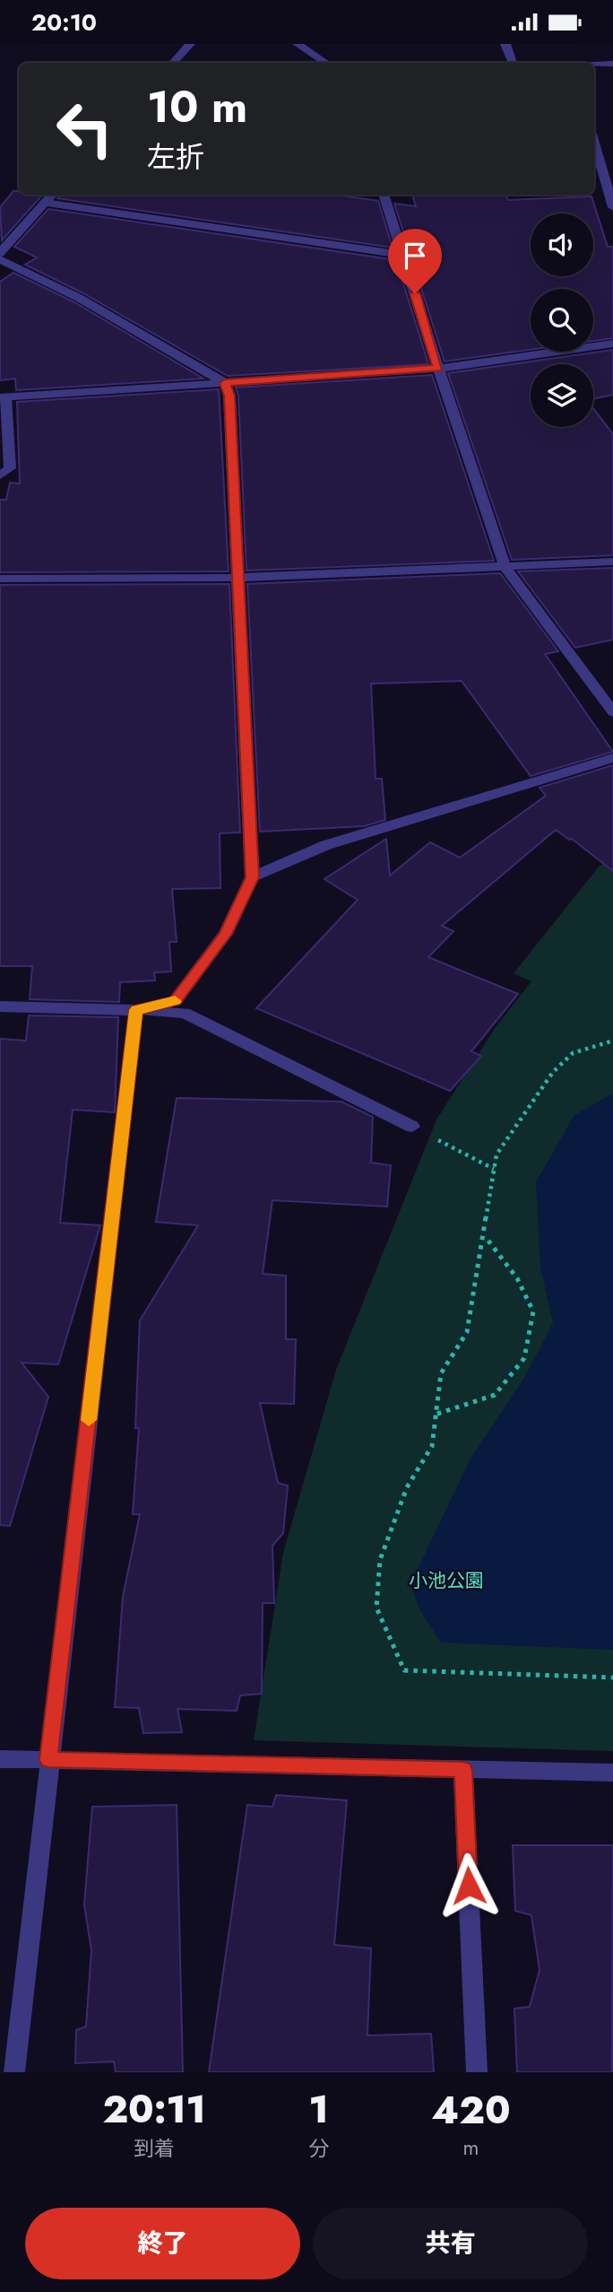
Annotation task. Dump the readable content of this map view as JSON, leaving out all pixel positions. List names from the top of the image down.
{
  "parks": ["小池公園"],
  "page": {
    "status": "20:10",
    "turn": ["10 m", "左折"],
    "eta": [
      "20:11",
      "到着",
      "1",
      "分",
      "420",
      "m"
    ],
    "buttons": ["終了", "共有"]
  }
}
